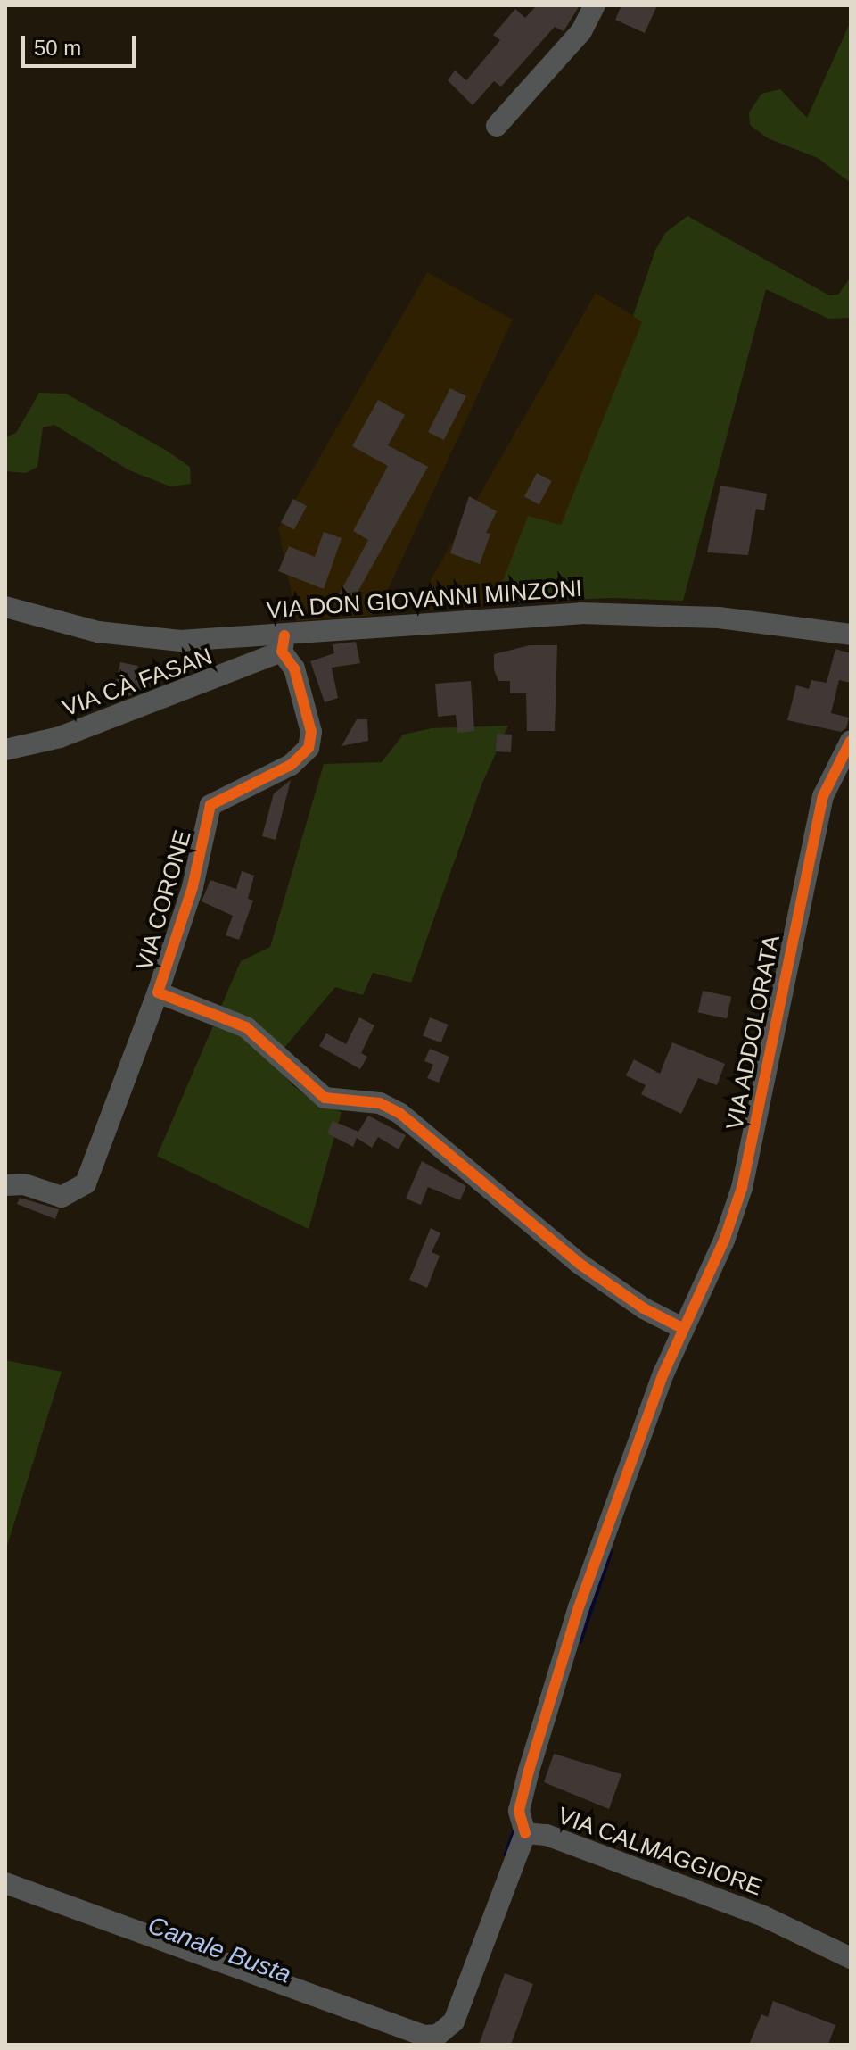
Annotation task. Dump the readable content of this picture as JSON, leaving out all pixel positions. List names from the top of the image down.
{
  "streets": {
    "street": [
      "VIA DON GIOVANNI MINZONI",
      "VIA CÀ FASAN",
      "VIA CORONE",
      "VIA ADDOLORATA",
      "VIA CALMAGGIORE"
    ]
  },
  "crossings": [
    ["VIA DON GIOVANNI MINZONI", "VIA CÀ FASAN"],
    ["VIA DON GIOVANNI MINZONI", "VIA CORONE"],
    ["VIA CÀ FASAN", "VIA CORONE"],
    ["VIA CORONE", "VIA ADDOLORATA"],
    ["VIA ADDOLORATA", "VIA CALMAGGIORE"]
  ],
  "water": ["Canale Busta"],
  "scale_bar": "50 m"
}
